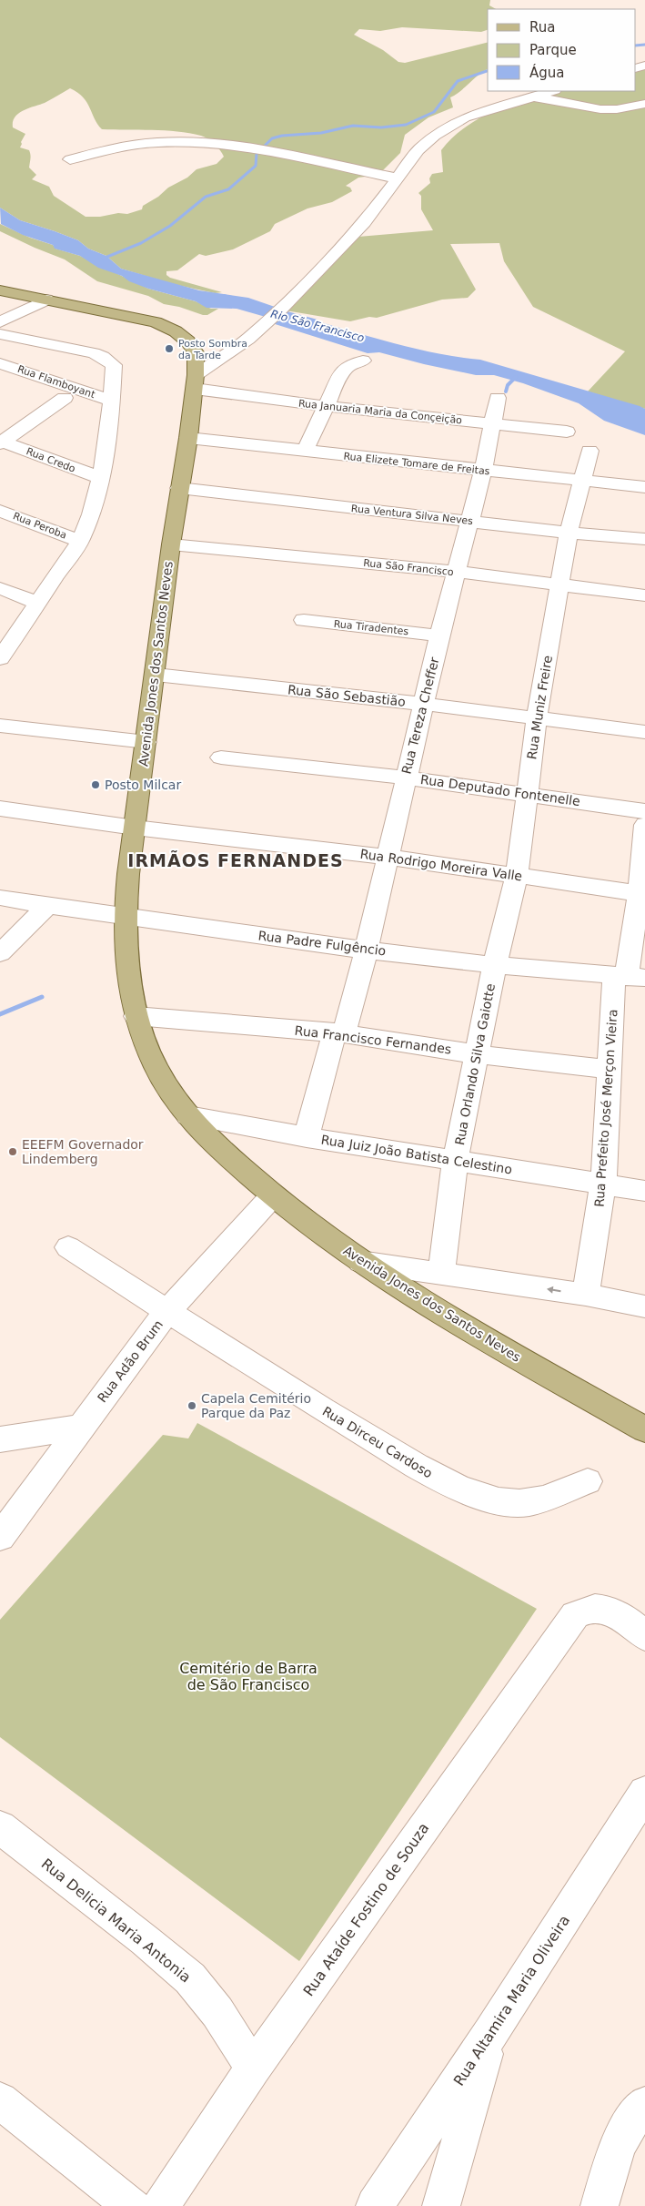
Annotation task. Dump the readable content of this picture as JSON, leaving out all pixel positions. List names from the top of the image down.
{
  "streets": {
    "main road": ["Avenida Jones dos Santos Neves"],
    "street": [
      "Rua Flamboyant",
      "Rua Januaria Maria da Conçeição",
      "Rua Credo",
      "Rua Elizete Tomare de Freitas",
      "Rua Ventura Silva Neves",
      "Rua Peroba",
      "Rua São Francisco",
      "Rua Tiradentes",
      "Rua São Sebastião",
      "Rua Muniz Freire",
      "Rua Tereza Cheffer",
      "Rua Deputado Fontenelle",
      "Rua Rodrigo Moreira Valle",
      "Rua Padre Fulgêncio",
      "Rua Francisco Fernandes",
      "Rua Orlando Silva Gaiotte",
      "Rua Prefeito José Merçon Vieira",
      "Rua Juiz João Batista Celestino",
      "Rua Adão Brum",
      "Rua Dirceu Cardoso",
      "Rua Ataíde Fostino de Souza",
      "Rua Delicia Maria Antonia",
      "Rua Altamira Maria Oliveira"
    ]
  },
  "crossings": [
    ["Rua Januaria Maria da Conçeição", "Avenida Jones dos Santos Neves"],
    ["Rua Januaria Maria da Conçeição", "Rua Tereza Cheffer"],
    ["Rua Elizete Tomare de Freitas", "Avenida Jones dos Santos Neves"],
    ["Rua Elizete Tomare de Freitas", "Rua Muniz Freire"],
    ["Rua Elizete Tomare de Freitas", "Rua Tereza Cheffer"],
    ["Rua Ventura Silva Neves", "Avenida Jones dos Santos Neves"],
    ["Rua Ventura Silva Neves", "Rua Muniz Freire"],
    ["Rua Ventura Silva Neves", "Rua Tereza Cheffer"],
    ["Rua São Francisco", "Avenida Jones dos Santos Neves"],
    ["Rua São Francisco", "Rua Muniz Freire"],
    ["Rua São Francisco", "Rua Tereza Cheffer"],
    ["Rua Tiradentes", "Rua Tereza Cheffer"],
    ["Avenida Jones dos Santos Neves", "Rua São Sebastião"],
    ["Avenida Jones dos Santos Neves", "Rua Rodrigo Moreira Valle"],
    ["Avenida Jones dos Santos Neves", "Rua Padre Fulgêncio"],
    ["Avenida Jones dos Santos Neves", "Rua Francisco Fernandes"],
    ["Avenida Jones dos Santos Neves", "Rua Juiz João Batista Celestino"],
    ["Avenida Jones dos Santos Neves", "Rua Adão Brum"],
    ["Rua São Sebastião", "Rua Muniz Freire"],
    ["Rua São Sebastião", "Rua Tereza Cheffer"],
    ["Rua Muniz Freire", "Rua Deputado Fontenelle"],
    ["Rua Muniz Freire", "Rua Rodrigo Moreira Valle"],
    ["Rua Muniz Freire", "Rua Padre Fulgêncio"],
    ["Rua Muniz Freire", "Rua Orlando Silva Gaiotte"],
    ["Rua Tereza Cheffer", "Rua Deputado Fontenelle"],
    ["Rua Tereza Cheffer", "Rua Rodrigo Moreira Valle"],
    ["Rua Tereza Cheffer", "Rua Padre Fulgêncio"],
    ["Rua Tereza Cheffer", "Rua Francisco Fernandes"],
    ["Rua Tereza Cheffer", "Rua Juiz João Batista Celestino"],
    ["Rua Rodrigo Moreira Valle", "Rua Prefeito José Merçon Vieira"],
    ["Rua Padre Fulgêncio", "Rua Orlando Silva Gaiotte"],
    ["Rua Padre Fulgêncio", "Rua Prefeito José Merçon Vieira"],
    ["Rua Francisco Fernandes", "Rua Orlando Silva Gaiotte"],
    ["Rua Francisco Fernandes", "Rua Prefeito José Merçon Vieira"],
    ["Rua Orlando Silva Gaiotte", "Rua Juiz João Batista Celestino"],
    ["Rua Prefeito José Merçon Vieira", "Rua Juiz João Batista Celestino"],
    ["Rua Adão Brum", "Rua Dirceu Cardoso"],
    ["Rua Ataíde Fostino de Souza", "Rua Delicia Maria Antonia"]
  ],
  "districts": ["IRMÃOS FERNANDES"],
  "water": ["Rio São Francisco"],
  "parks": ["Cemitério de Barra de São Francisco"],
  "places": [
    "Posto Sombra da Tarde",
    "Posto Milcar",
    "EEEFM Governador Lindemberg",
    "Capela Cemitério Parque da Paz"
  ],
  "legend": ["Rua", "Parque", "Água"]
}
